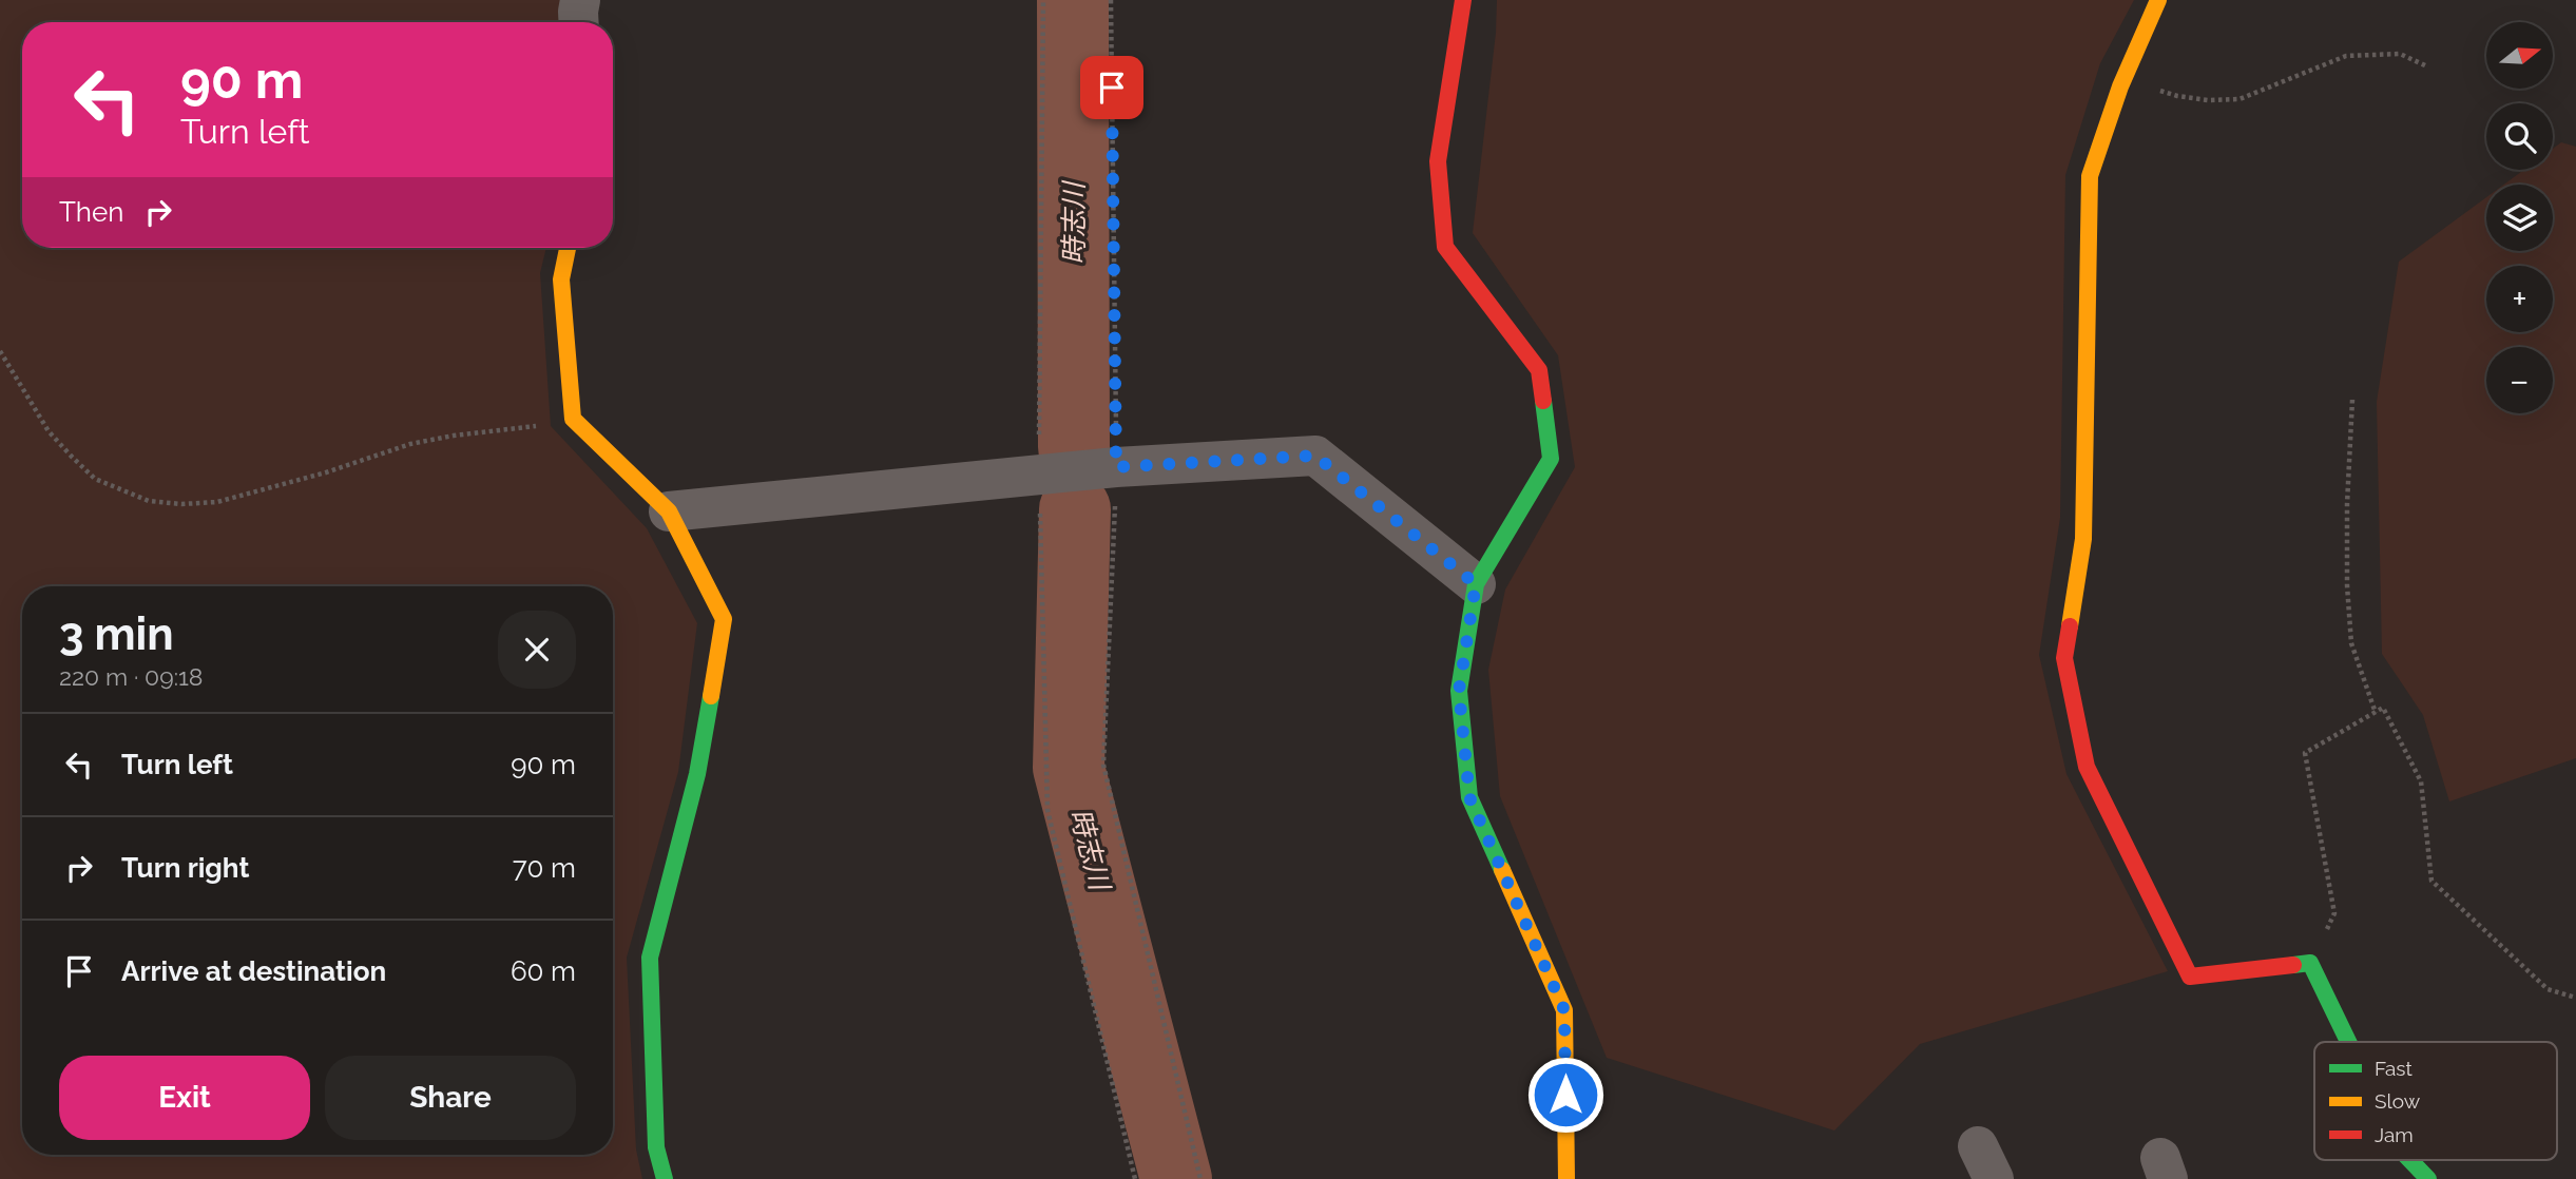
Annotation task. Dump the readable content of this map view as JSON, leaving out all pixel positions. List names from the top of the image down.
{
  "water": ["時志川"],
  "legend": ["Fast", "Slow", "Jam"],
  "north": "right",
  "page": {
    "map_buttons": ["+", "−"],
    "turn": ["90 m", "Turn left"],
    "then": "Then",
    "heading": ["3 min", "220 m · 09:18"],
    "list": [
      {
        "name": "Turn left",
        "value": "90 m"
      },
      {
        "name": "Turn right",
        "value": "70 m"
      },
      {
        "name": "Arrive at destination",
        "value": "60 m"
      }
    ],
    "buttons": ["Exit", "Share"]
  }
}
